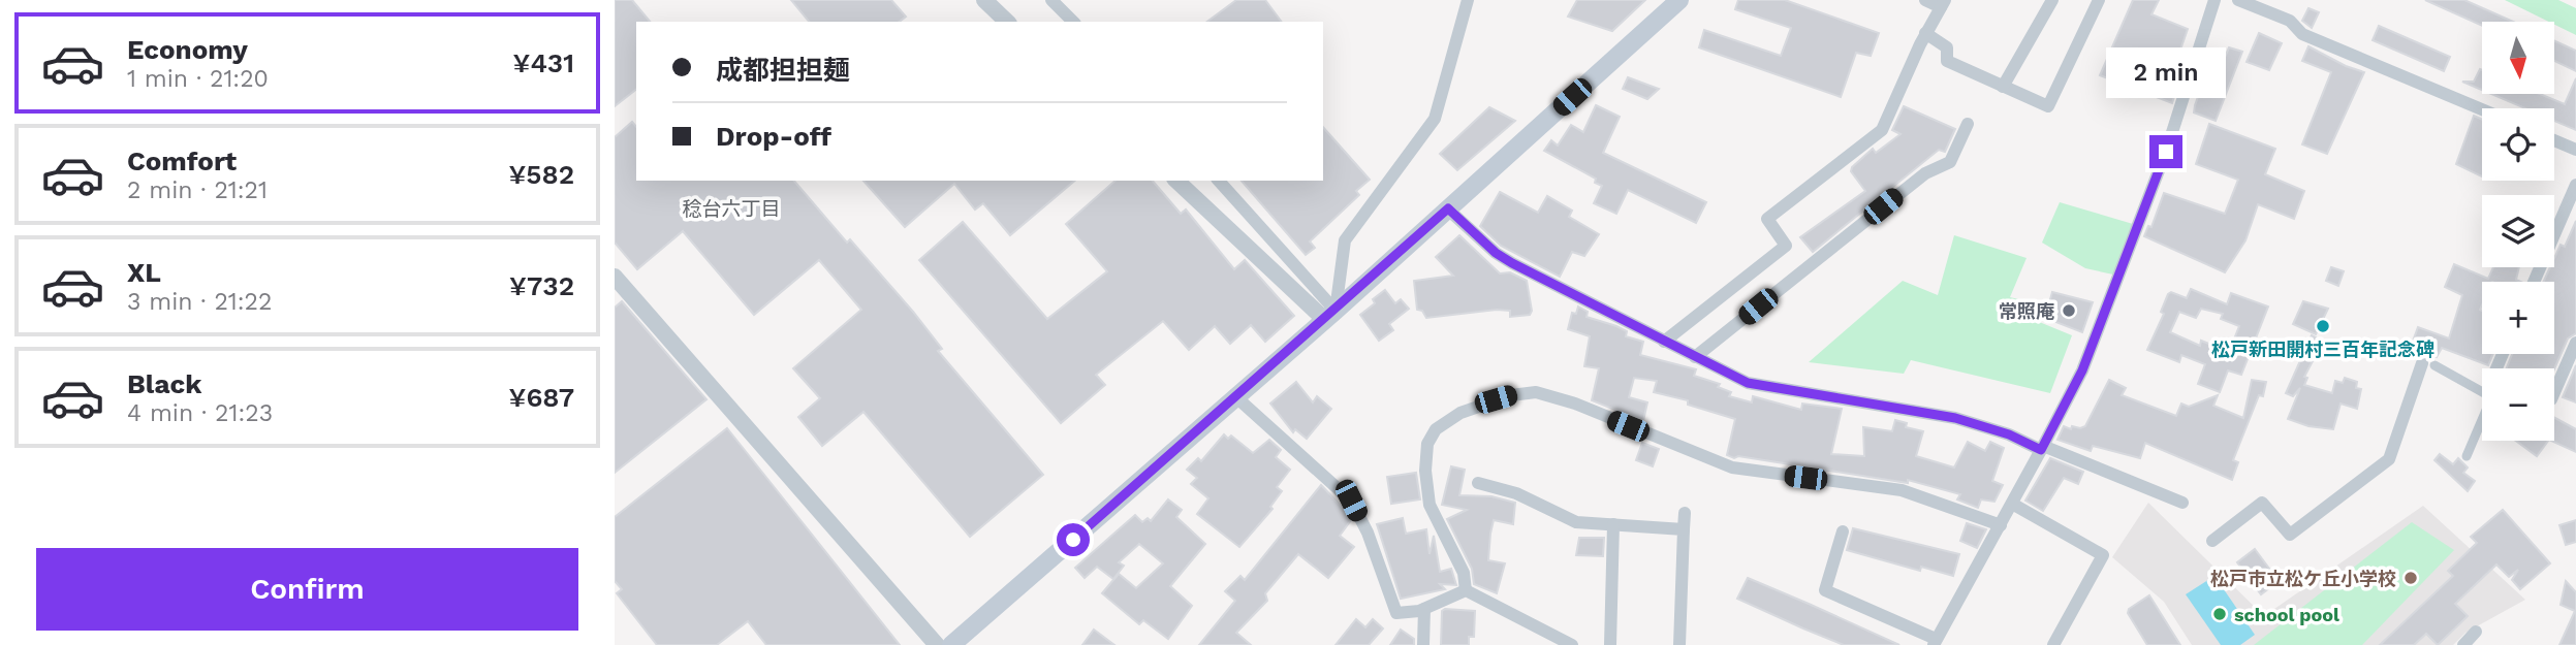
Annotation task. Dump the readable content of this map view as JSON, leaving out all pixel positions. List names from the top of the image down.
{
  "districts": ["稔台六丁目"],
  "places": [
    "常照庵",
    "松戸新田開村三百年記念碑",
    "松戸市立松ケ丘小学校",
    "school pool"
  ],
  "north": "bottom",
  "page": {
    "list": [
      {
        "name": "Economy",
        "note": "1 min · 21:20",
        "value": "¥431"
      },
      {
        "name": "Comfort",
        "note": "2 min · 21:21",
        "value": "¥582"
      },
      {
        "name": "XL",
        "note": "3 min · 21:22",
        "value": "¥732"
      },
      {
        "name": "Black",
        "note": "4 min · 21:23",
        "value": "¥687"
      }
    ],
    "map_buttons": ["+", "−"],
    "banner": ["成都担担麺", "Drop-off"],
    "bubble": "2 min",
    "buttons": "Confirm"
  }
}
